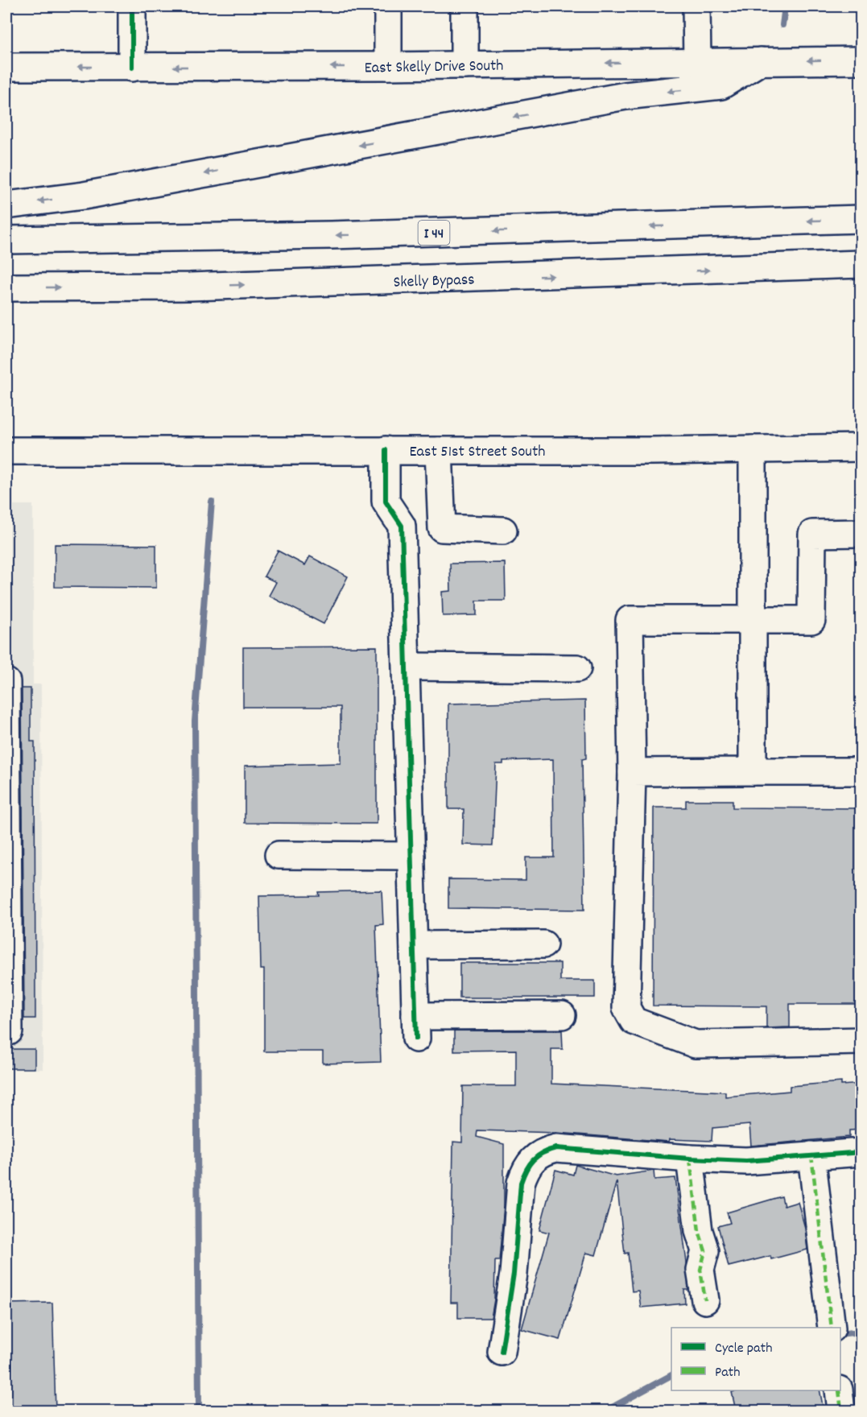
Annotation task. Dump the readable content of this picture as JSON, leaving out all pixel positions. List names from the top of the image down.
{
  "streets": {
    "main road": [
      "East Skelly Drive South",
      "I 44",
      "Skelly Bypass",
      "East 51st Street South"
    ]
  },
  "legend": ["Cycle path", "Path"]
}
